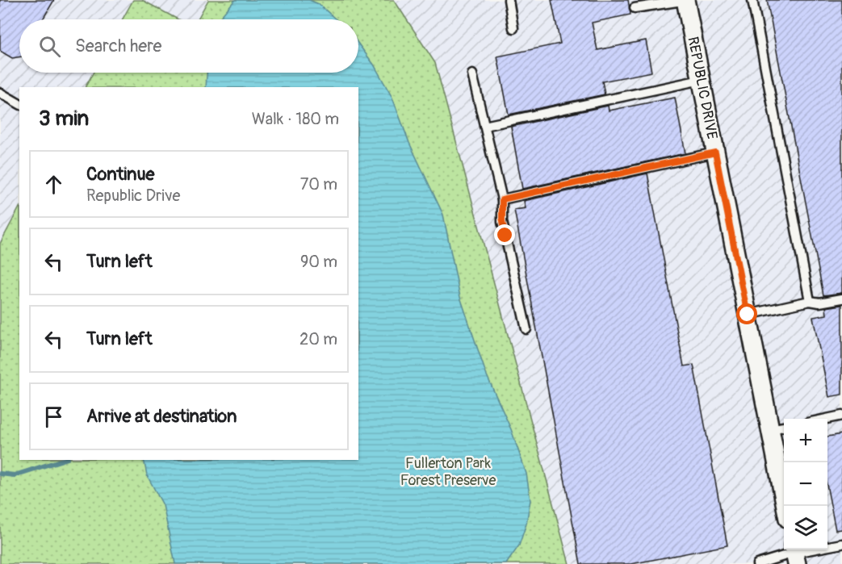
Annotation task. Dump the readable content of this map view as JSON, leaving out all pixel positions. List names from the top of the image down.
{
  "streets": {
    "street": ["REPUBLIC DRIVE"]
  },
  "parks": ["Fullerton Park Forest Preserve"],
  "page": {
    "search": "Search here",
    "heading": ["3 min", "Walk · 180 m"],
    "list": [
      ["Continue", "Republic Drive", "70 m"],
      ["Turn left", "90 m"],
      ["Turn left", "20 m"],
      "Arrive at destination"
    ],
    "map_buttons": ["+", "−"]
  }
}
